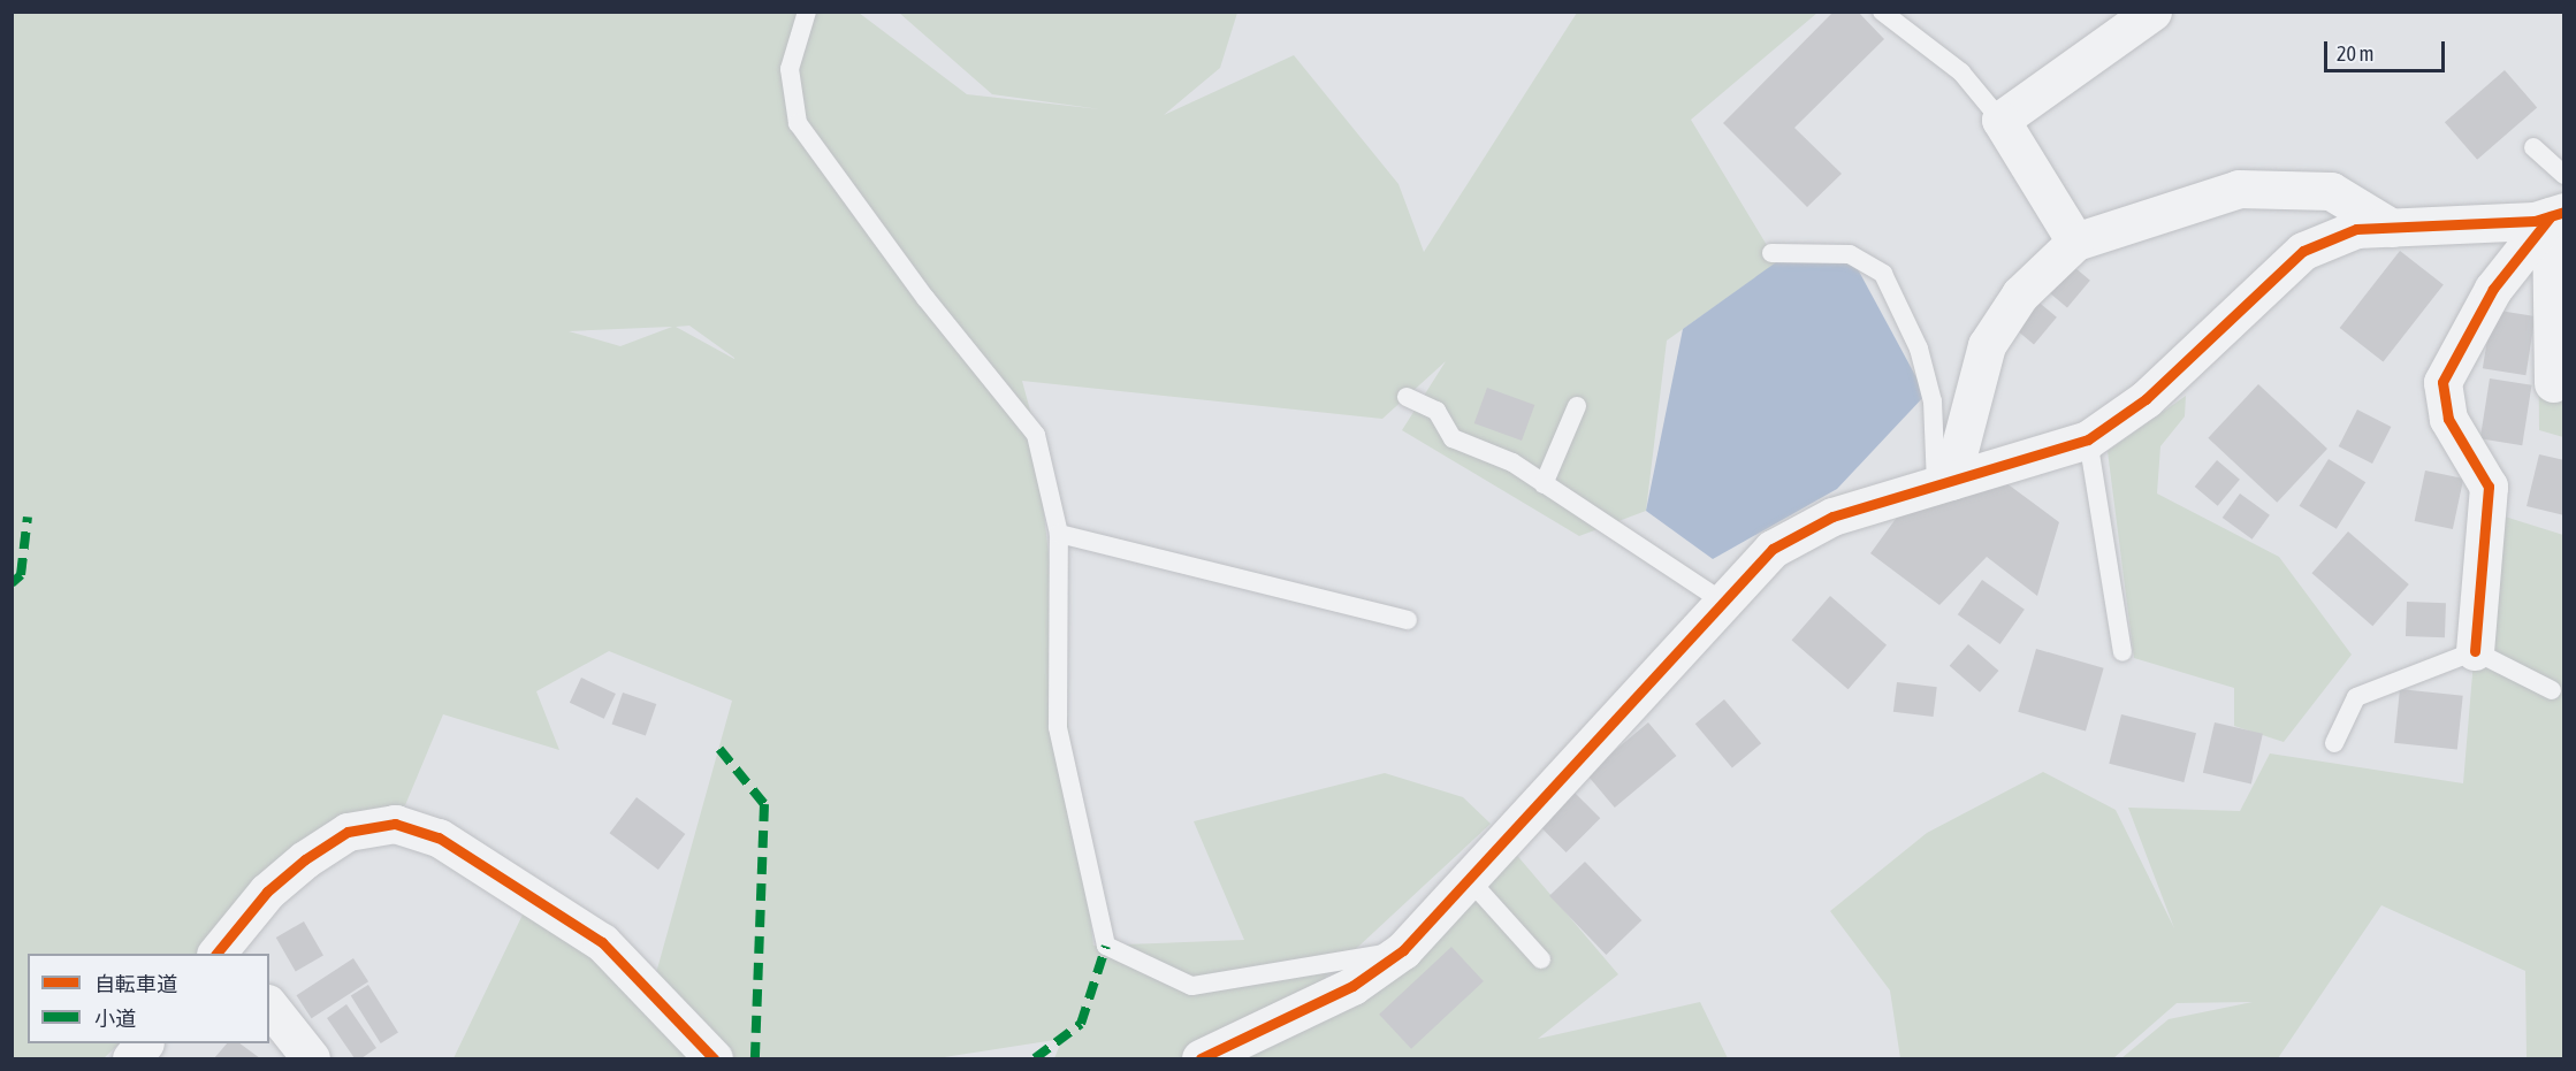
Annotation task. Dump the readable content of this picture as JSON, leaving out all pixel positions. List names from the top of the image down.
{
  "legend": ["自転車道", "小道"],
  "scale_bar": "20 m"
}
